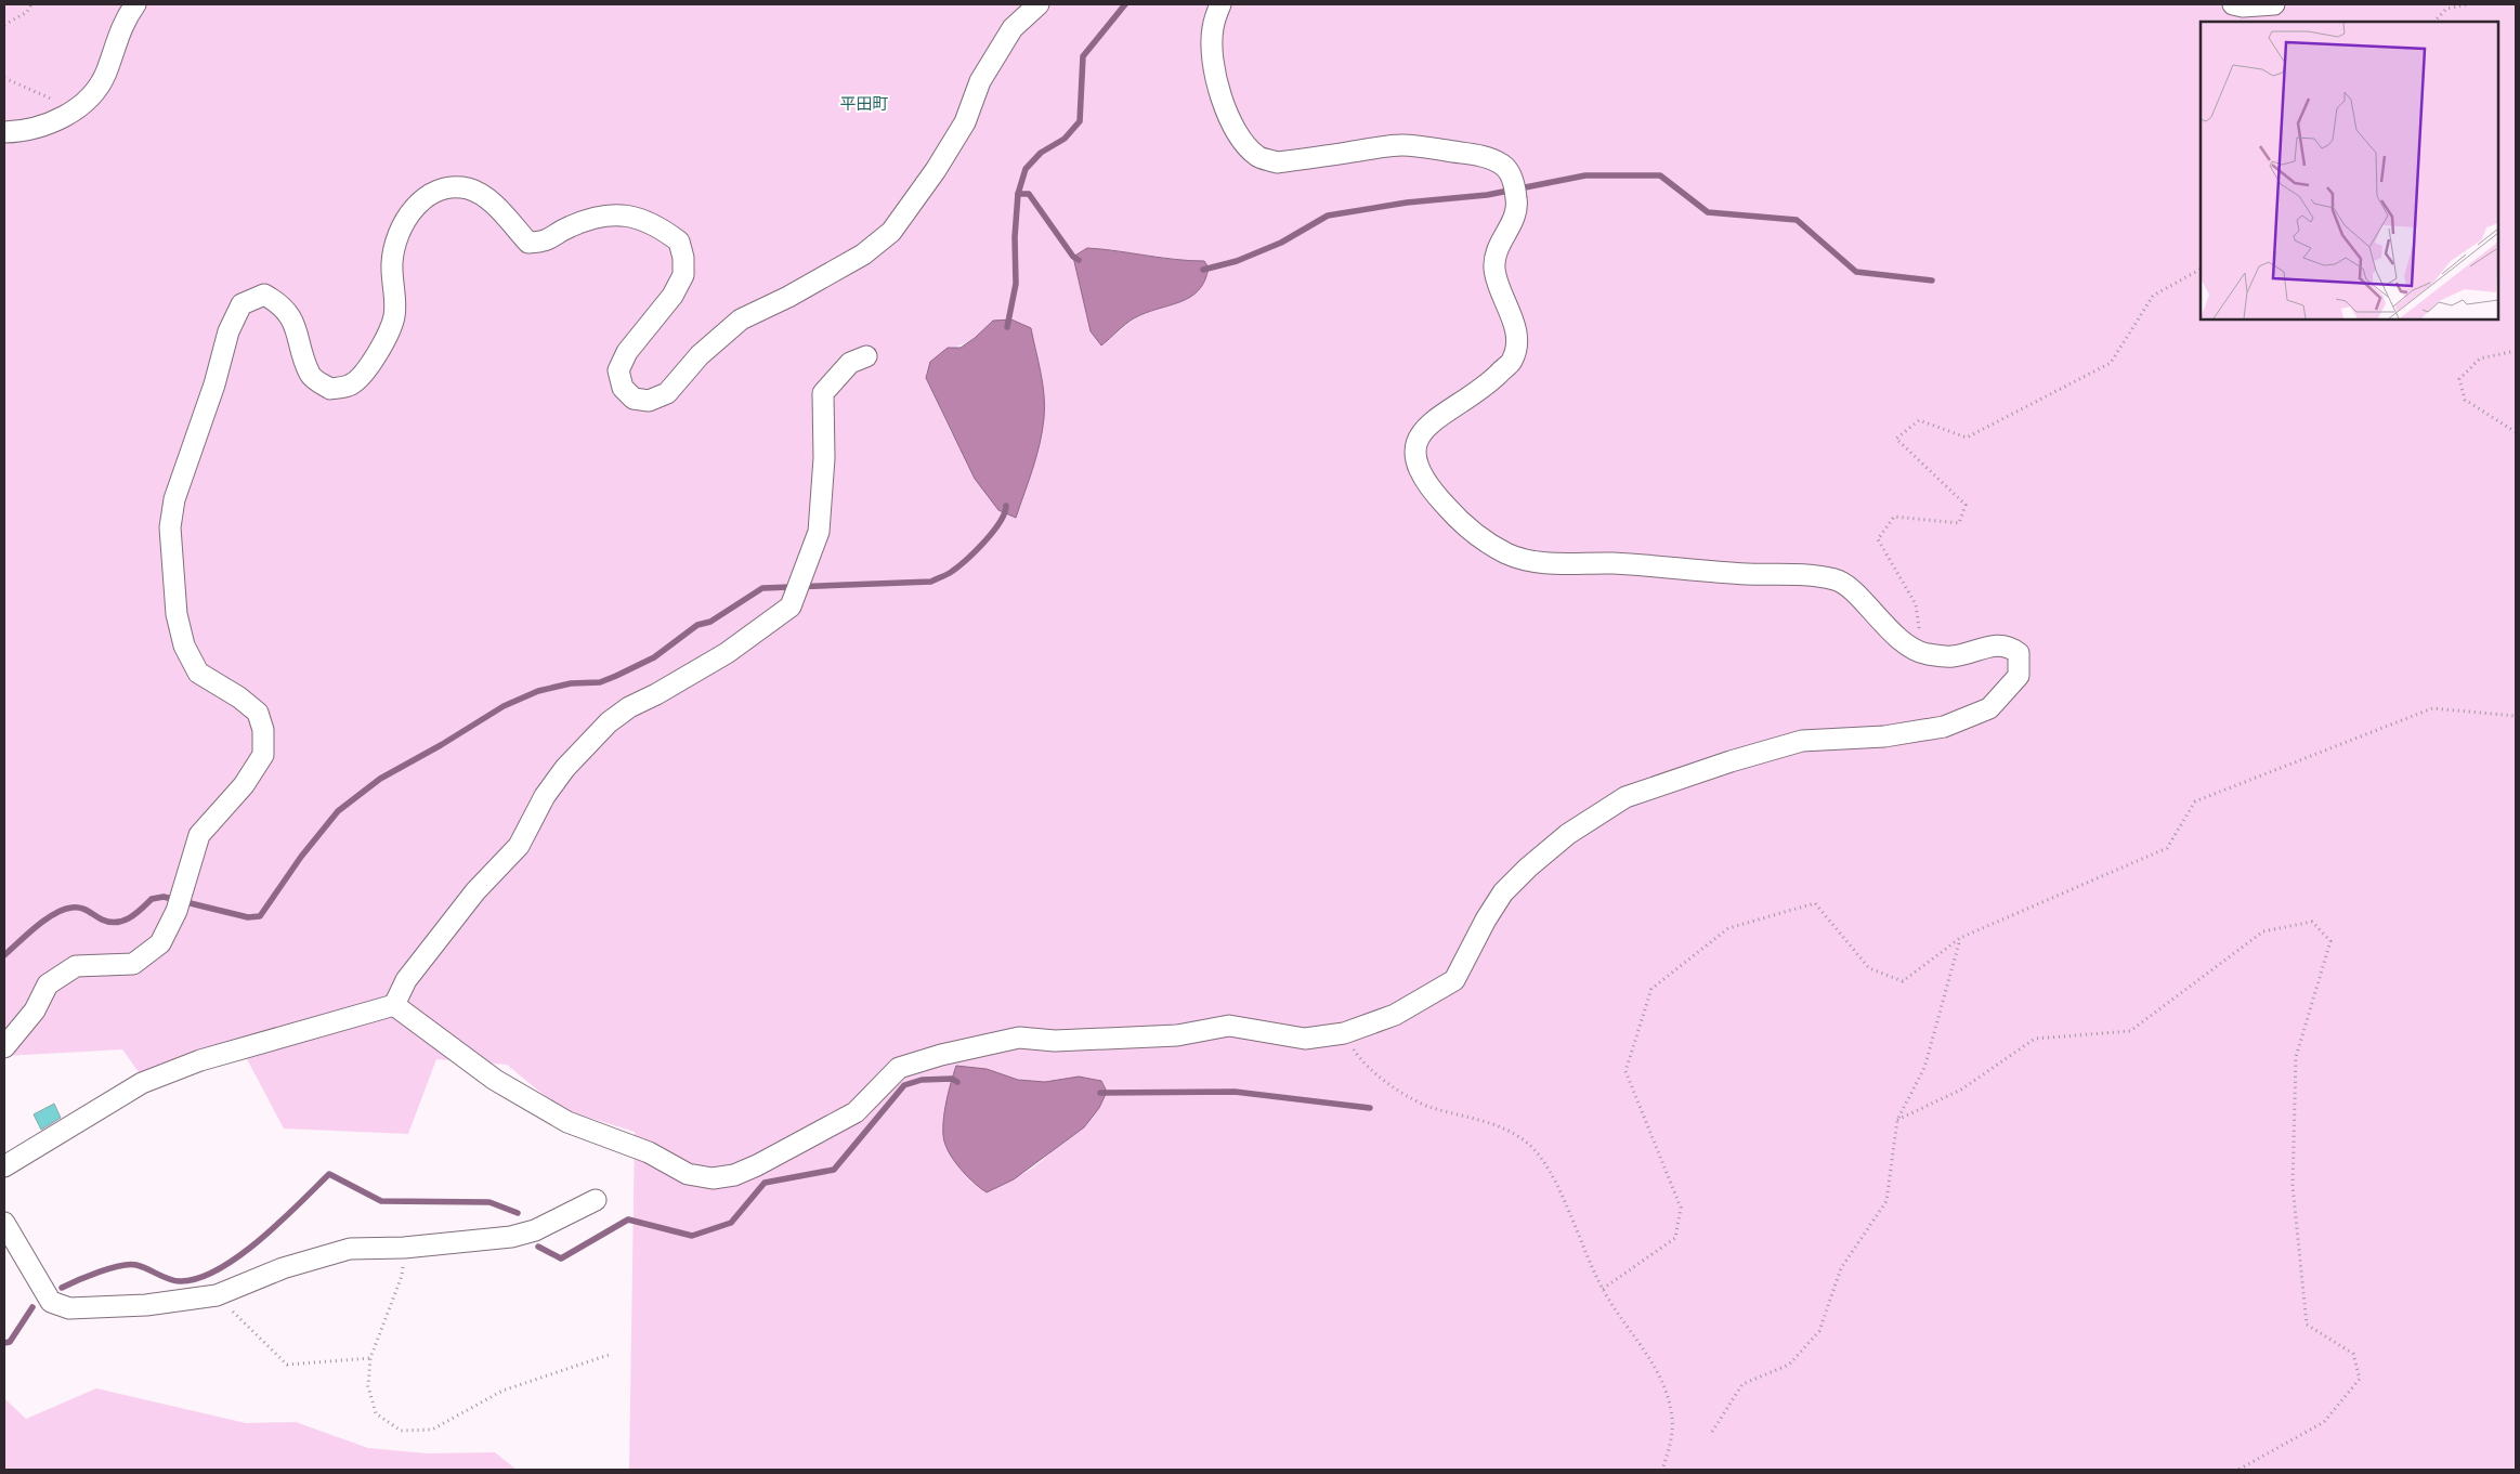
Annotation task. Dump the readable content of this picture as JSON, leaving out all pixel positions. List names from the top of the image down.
{
  "districts": ["平田町"]
}
